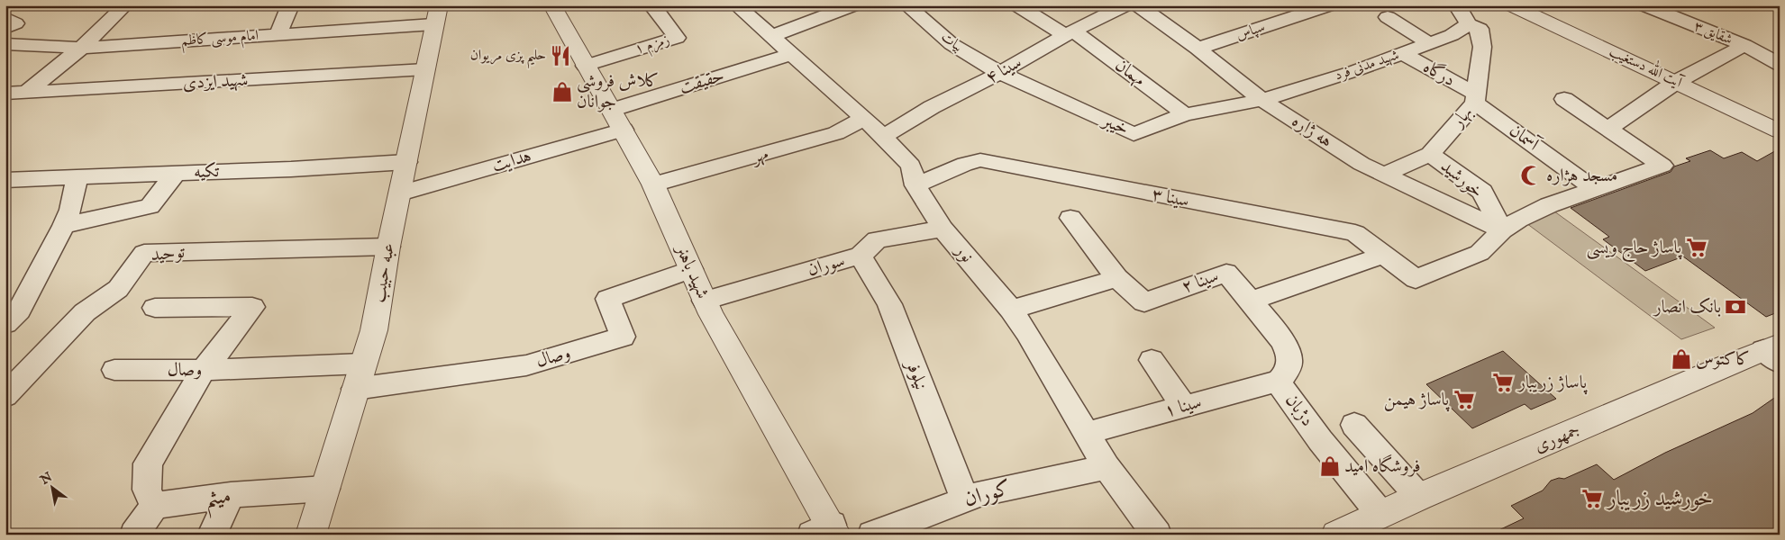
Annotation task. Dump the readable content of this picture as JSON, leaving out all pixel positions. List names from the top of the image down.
{
  "streets": {
    "street": [
      "سپاس",
      "شقایق ۳",
      "امام موسی کاظم",
      "بیات",
      "زمزم ۱",
      "شهید مدنی فرد",
      "آیت الله دستغیب",
      "سینا ۴",
      "مهمان",
      "درگاه",
      "شهید ایزدی",
      "حقیقت",
      "بهار",
      "خیبر",
      "هه ژاره",
      "آسمان",
      "مهر",
      "هدایت",
      "تکیه",
      "خورشید",
      "سینا ۳",
      "توحید",
      "نور",
      "سوران",
      "شهید باهنر",
      "عبه حبیب",
      "سینا ۲",
      "وصال",
      "نیلوفر",
      "سینا ۱",
      "دژبان",
      "جمهوری",
      "کوران",
      "میثم"
    ]
  },
  "crossings": [
    ["سپاس", "هه ژاره"],
    ["امام موسی کاظم", "عبه حبیب"],
    ["بیات", "سینا ۴"],
    ["بیات", "خیبر"],
    ["زمزم ۱", "شهید باهنر"],
    ["شهید مدنی فرد", "درگاه"],
    ["شهید مدنی فرد", "بهار"],
    ["شهید مدنی فرد", "خیبر"],
    ["شهید مدنی فرد", "هه ژاره"],
    ["سینا ۴", "مهمان"],
    ["سینا ۴", "خیبر"],
    ["سینا ۴", "نور"],
    ["مهمان", "خیبر"],
    ["درگاه", "بهار"],
    ["درگاه", "آسمان"],
    ["شهید ایزدی", "عبه حبیب"],
    ["حقیقت", "هدایت"],
    ["حقیقت", "نور"],
    ["حقیقت", "شهید باهنر"],
    ["بهار", "هه ژاره"],
    ["بهار", "آسمان"],
    ["بهار", "خورشید"],
    ["خیبر", "هه ژاره"],
    ["هه ژاره", "خورشید"],
    ["هه ژاره", "سینا ۳"],
    ["مهر", "نور"],
    ["مهر", "شهید باهنر"],
    ["هدایت", "شهید باهنر"],
    ["هدایت", "عبه حبیب"],
    ["تکیه", "عبه حبیب"],
    ["خورشید", "سینا ۳"],
    ["سینا ۳", "نور"],
    ["توحید", "عبه حبیب"],
    ["نور", "سوران"],
    ["نور", "سینا ۱"],
    ["نور", "کوران"],
    ["سوران", "شهید باهنر"],
    ["سوران", "نیلوفر"],
    ["شهید باهنر", "وصال"],
    ["عبه حبیب", "وصال"],
    ["عبه حبیب", "میثم"],
    ["سینا ۲", "دژبان"],
    ["نیلوفر", "کوران"],
    ["سینا ۱", "دژبان"],
    ["دژبان", "جمهوری"]
  ],
  "places": {
    "restaurant": ["حلیم پزی مریوان"],
    "shop": ["کلاش فروشی جوانان", "کاکتوس", "فروشگاه امید"],
    "mosque": ["مسجد هژاره"],
    "supermarket": [
      "پاساژ حاج ویسی",
      "پاساژ زریبار",
      "پاساژ هیمن",
      "خورشید زریبار"
    ],
    "bank": ["بانک انصار"]
  },
  "north": "top left"
}
